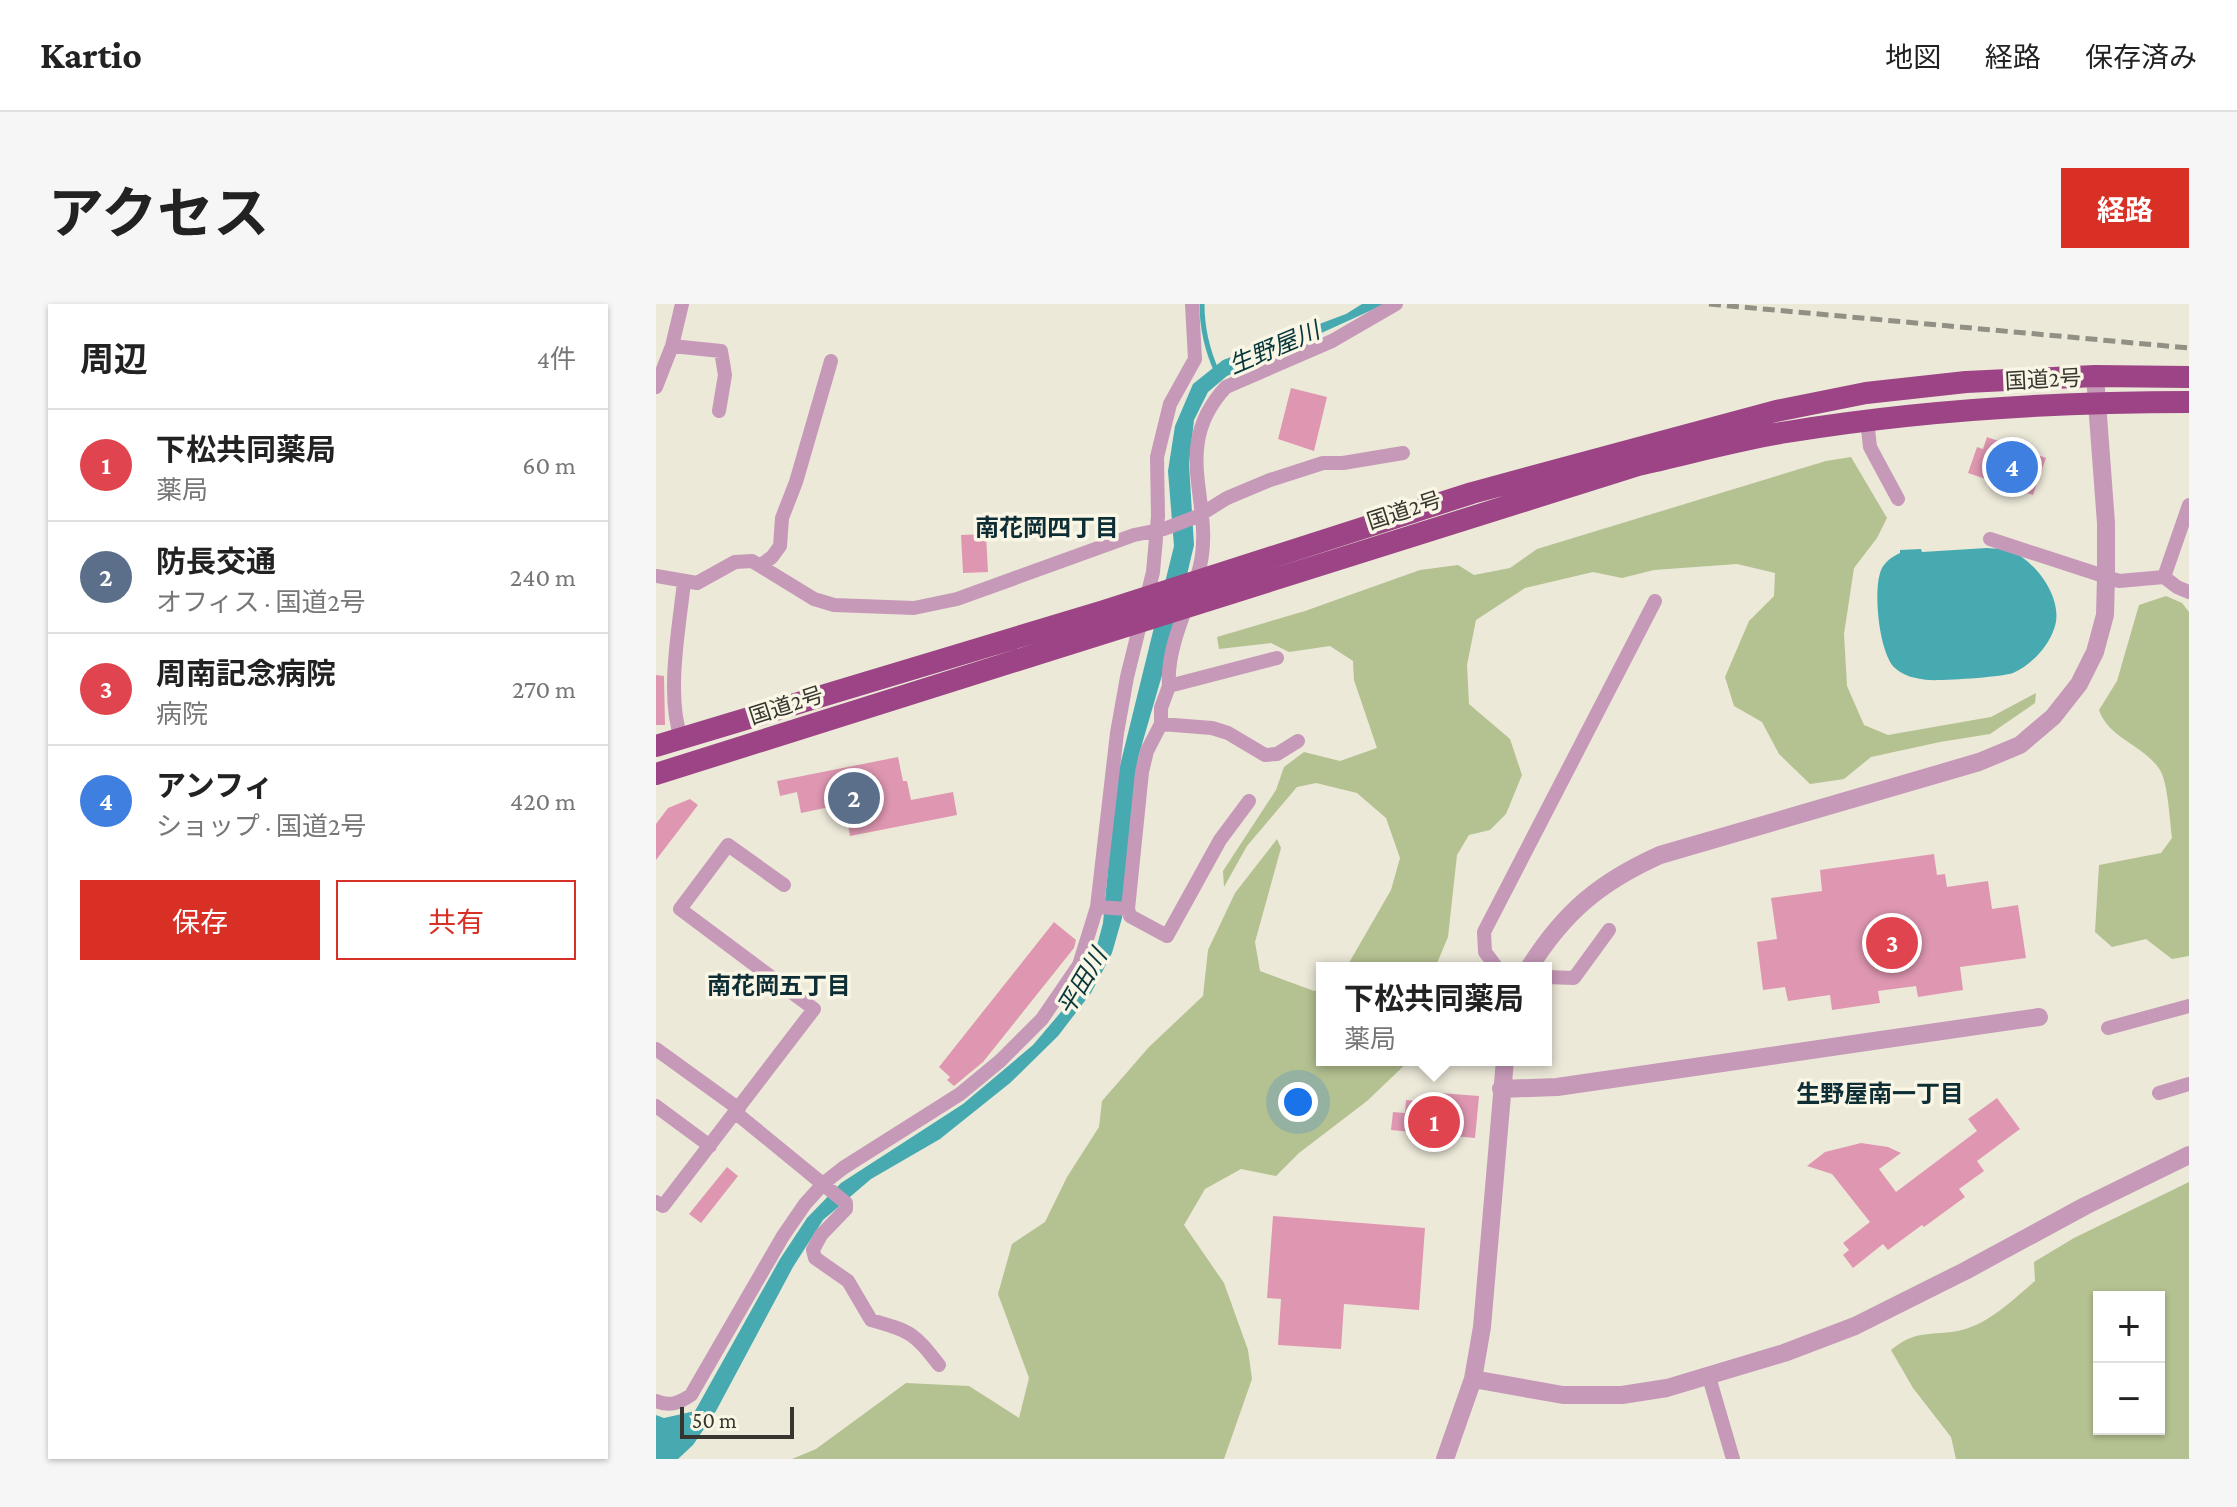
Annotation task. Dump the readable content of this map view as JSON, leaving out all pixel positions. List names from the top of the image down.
{
  "streets": {
    "highway": ["国道2号"]
  },
  "districts": ["南花岡四丁目", "南花岡五丁目", "生野屋南一丁目"],
  "water": ["生野屋川", "平田川"],
  "scale_bar": "50 m",
  "page": {
    "header": "Kartio",
    "nav": ["地図", "経路", "保存済み"],
    "title": "アクセス",
    "buttons": [
      "経路",
      ["保存", "共有"]
    ],
    "heading": ["周辺", "4件"],
    "list": [
      {
        "mark": "1",
        "name": "下松共同薬局",
        "note": "薬局",
        "value": "60 m"
      },
      {
        "mark": "2",
        "name": "防長交通",
        "note": "オフィス · 国道2号",
        "value": "240 m"
      },
      {
        "mark": "3",
        "name": "周南記念病院",
        "note": "病院",
        "value": "270 m"
      },
      {
        "mark": "4",
        "name": "アンフィ",
        "note": "ショップ · 国道2号",
        "value": "420 m"
      }
    ],
    "pins": [
      "4",
      "2",
      "3",
      "1"
    ],
    "popup": ["下松共同薬局", "薬局"],
    "map_buttons": ["+", "−"],
    "scale": "50 m"
  }
}
